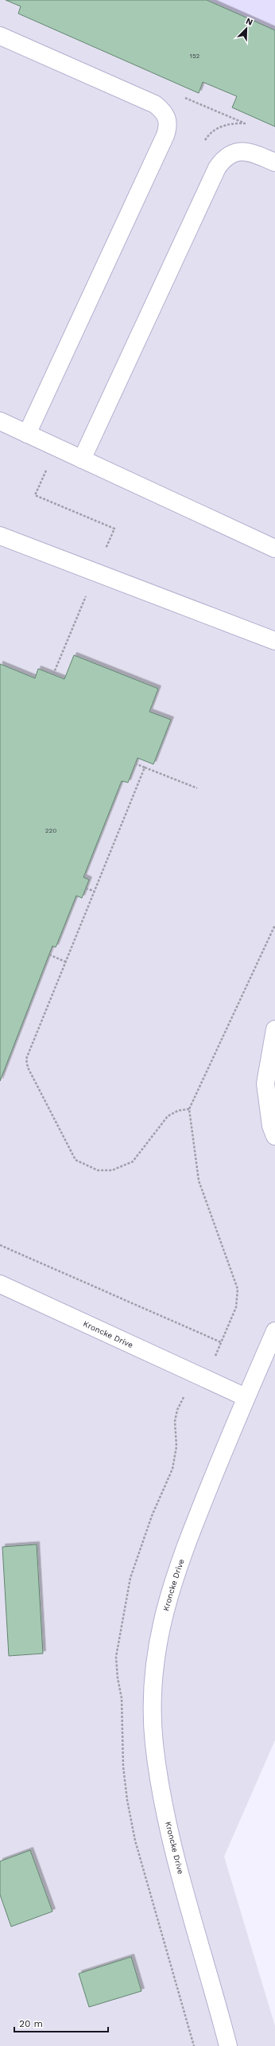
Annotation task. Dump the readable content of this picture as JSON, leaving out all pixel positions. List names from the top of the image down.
{
  "streets": {
    "street": ["Kroncke Drive"]
  },
  "house_numbers": ["152", "220"],
  "scale_bar": "20 m",
  "north": "top right"
}
